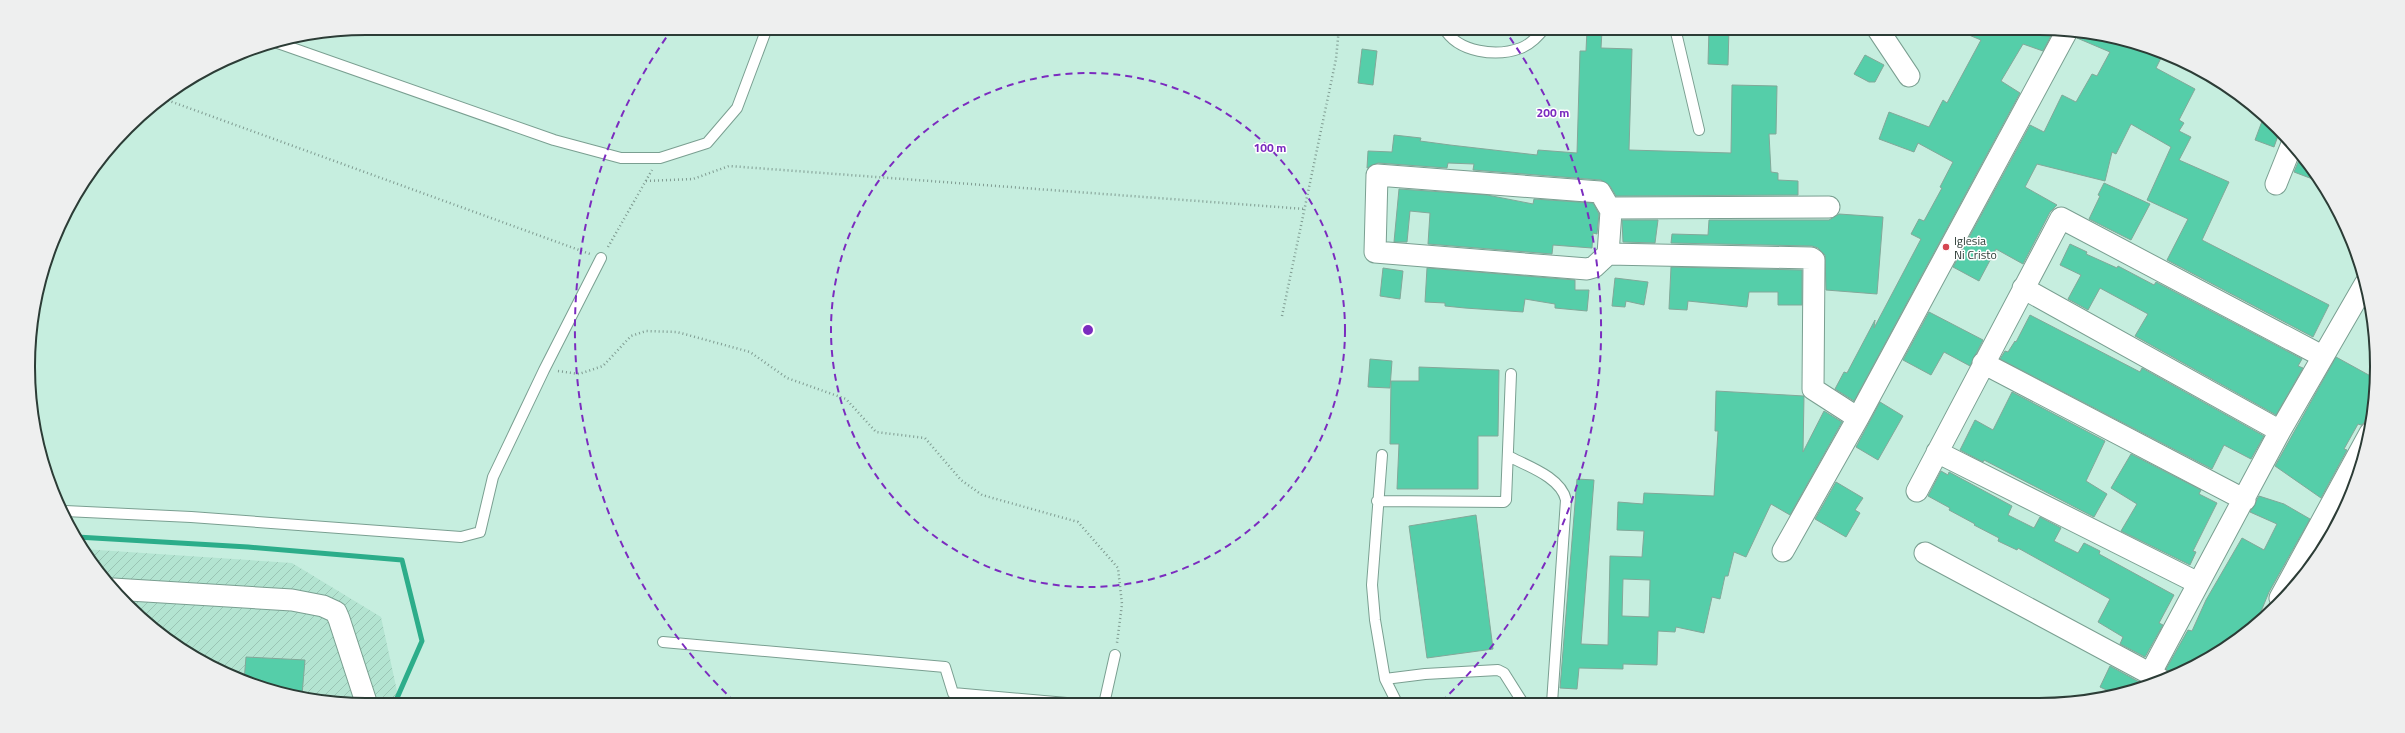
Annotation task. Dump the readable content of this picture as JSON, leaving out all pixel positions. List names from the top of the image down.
{
  "places": ["Iglesia Ni Cristo"],
  "rings": ["200 m", "100 m"]
}
